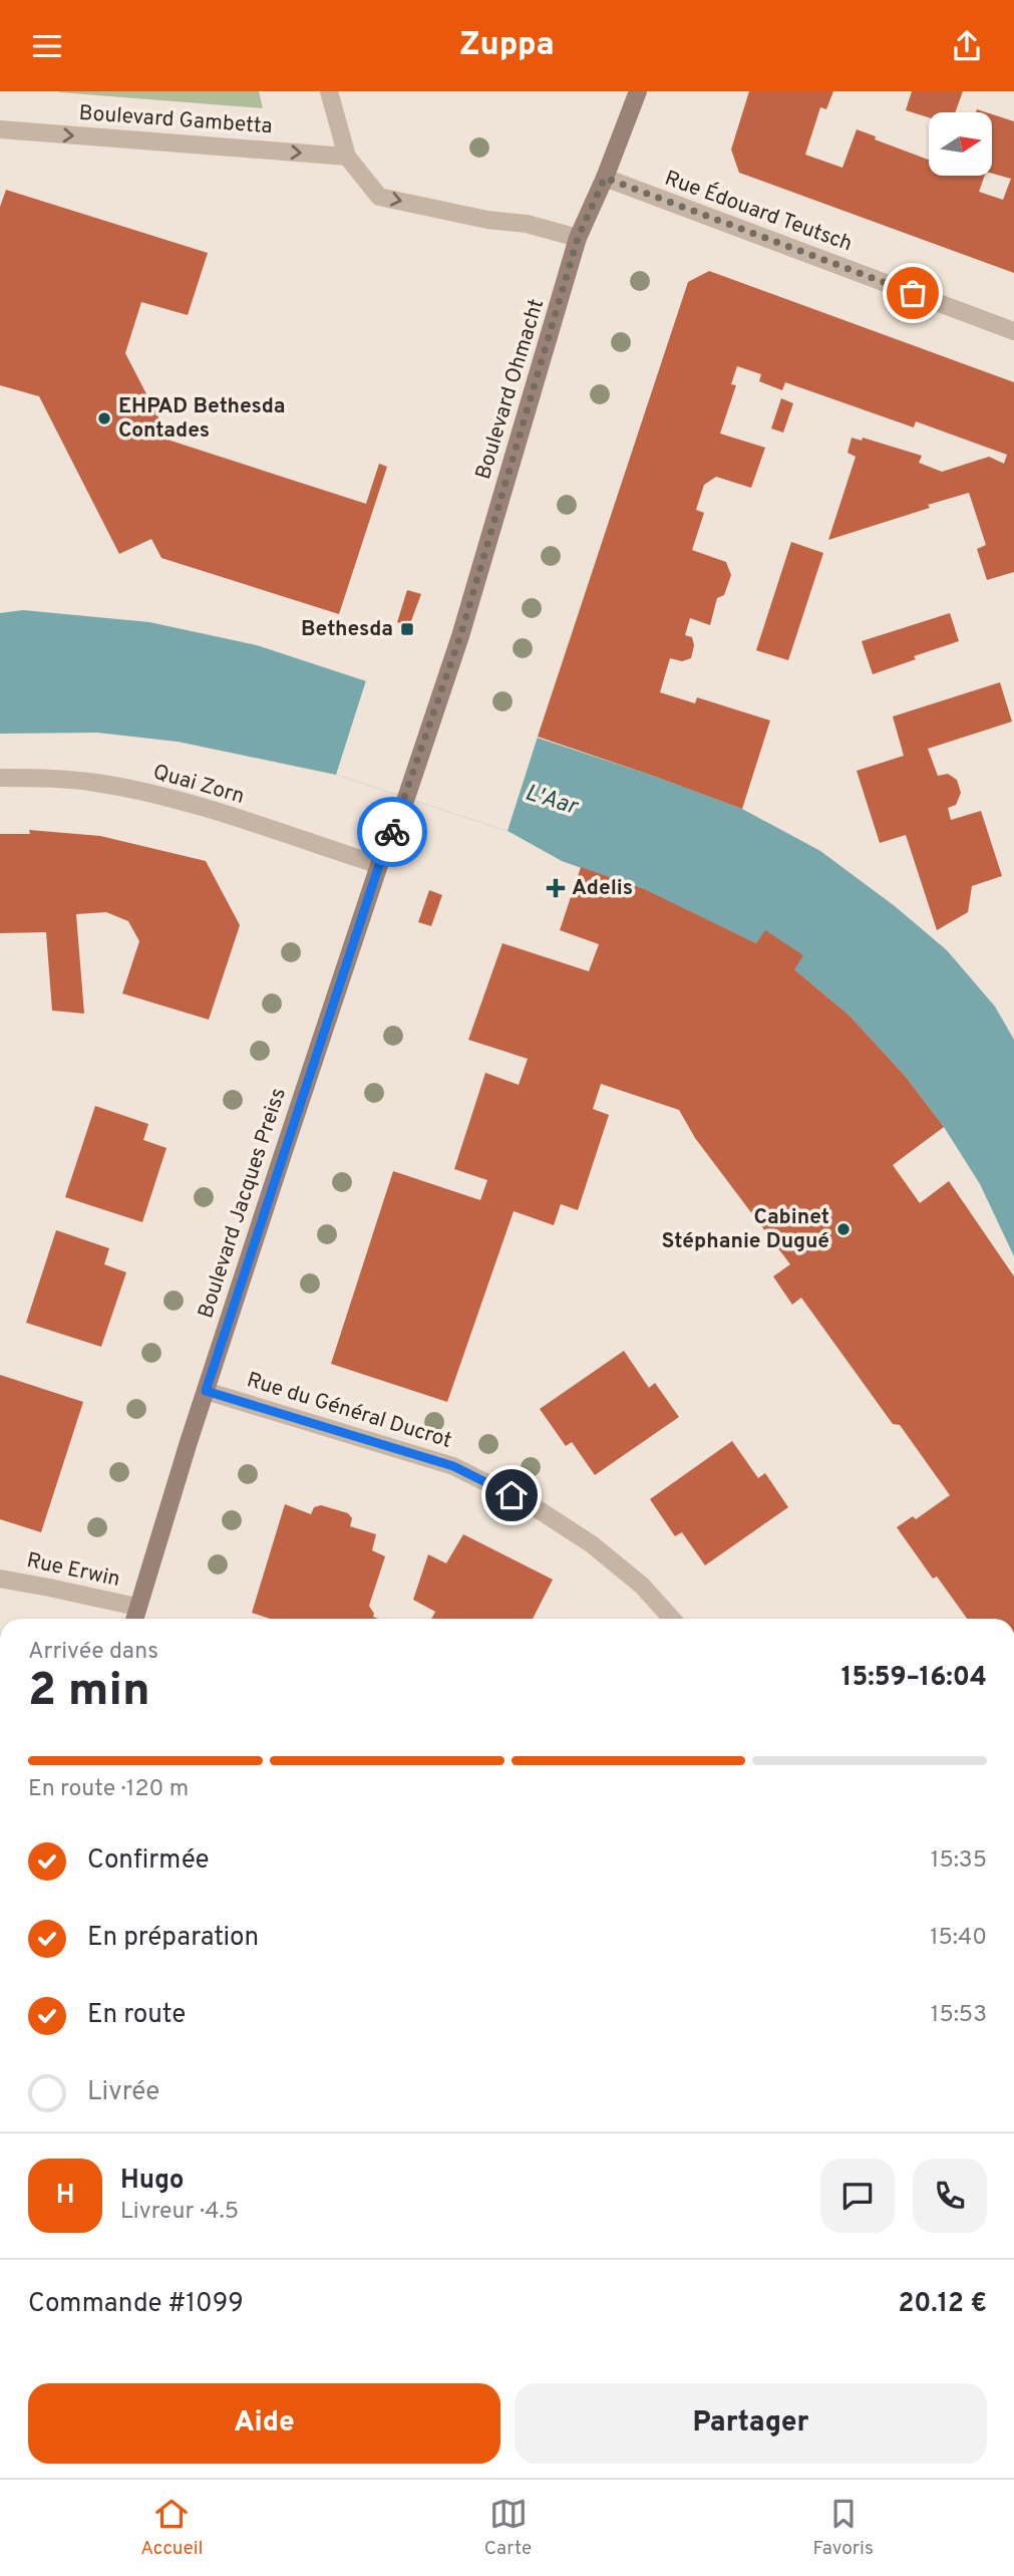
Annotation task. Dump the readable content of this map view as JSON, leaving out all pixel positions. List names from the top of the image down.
{
  "streets": {
    "main road": ["Boulevard Ohmacht", "Boulevard Jacques Preiss"],
    "street": [
      "Boulevard Gambetta",
      "Rue Édouard Teutsch",
      "Quai Zorn",
      "Rue du Général Ducrot",
      "Rue Erwin"
    ]
  },
  "crossings": [
    ["Rue Édouard Teutsch", "Boulevard Ohmacht"],
    ["Boulevard Ohmacht", "Boulevard Jacques Preiss"],
    ["Quai Zorn", "Boulevard Jacques Preiss"],
    ["Boulevard Jacques Preiss", "Rue du Général Ducrot"],
    ["Boulevard Jacques Preiss", "Rue Erwin"]
  ],
  "one_way": ["Boulevard Gambetta"],
  "water": ["L'Aar"],
  "places": {
    "other": ["EHPAD Bethesda Contades", "Cabinet Stéphanie Dugué"],
    "transit": ["Bethesda"],
    "health": ["Adelis"]
  },
  "north": "right",
  "page": {
    "header": "Zuppa",
    "heading": ["2 min", "Arrivée dans", "15:59–16:04"],
    "panel": [
      "Hugo",
      "Livreur · 4.5",
      "Commande #1099",
      "20.12 €"
    ],
    "bar": "En route · 120 m",
    "list": [
      ["Confirmée", "15:35"],
      ["En préparation", "15:40"],
      ["En route", "15:53"],
      "Livrée"
    ],
    "round": "H",
    "buttons": ["Aide", "Partager"],
    "tabs": ["Accueil", "Carte", "Favoris"]
  }
}
